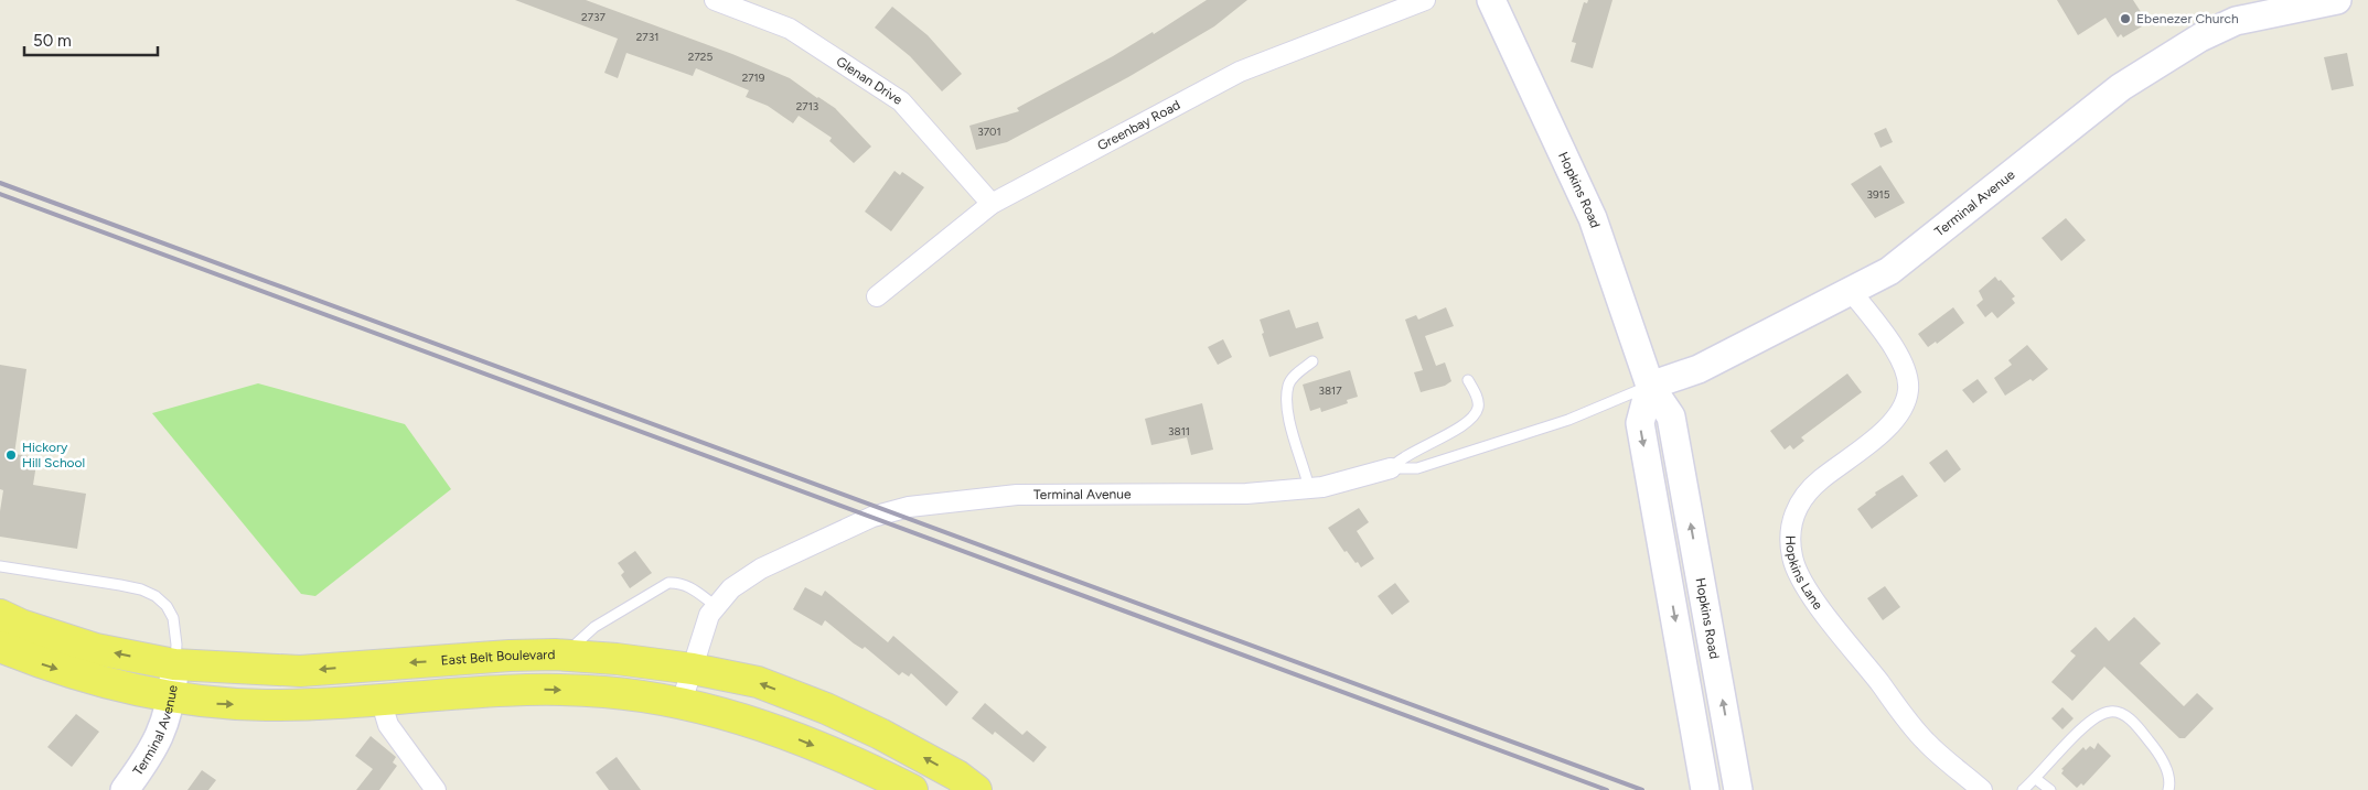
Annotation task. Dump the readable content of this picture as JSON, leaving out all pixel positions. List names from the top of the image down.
{
  "streets": {
    "main road": ["Hopkins Road", "Terminal Avenue", "East Belt Boulevard"],
    "street": ["Glenan Drive", "Greenbay Road", "Hopkins Lane"]
  },
  "crossings": [
    ["Glenan Drive", "Greenbay Road"],
    ["Hopkins Road", "Terminal Avenue"],
    ["Terminal Avenue", "Hopkins Lane"],
    ["Terminal Avenue", "East Belt Boulevard"]
  ],
  "places": ["Ebenezer Church", "Hickory Hill School"],
  "house_numbers": [
    "2737",
    "2731",
    "2725",
    "2719",
    "2713",
    "3701",
    "3915",
    "3817",
    "3811"
  ],
  "scale_bar": "50 m"
}
